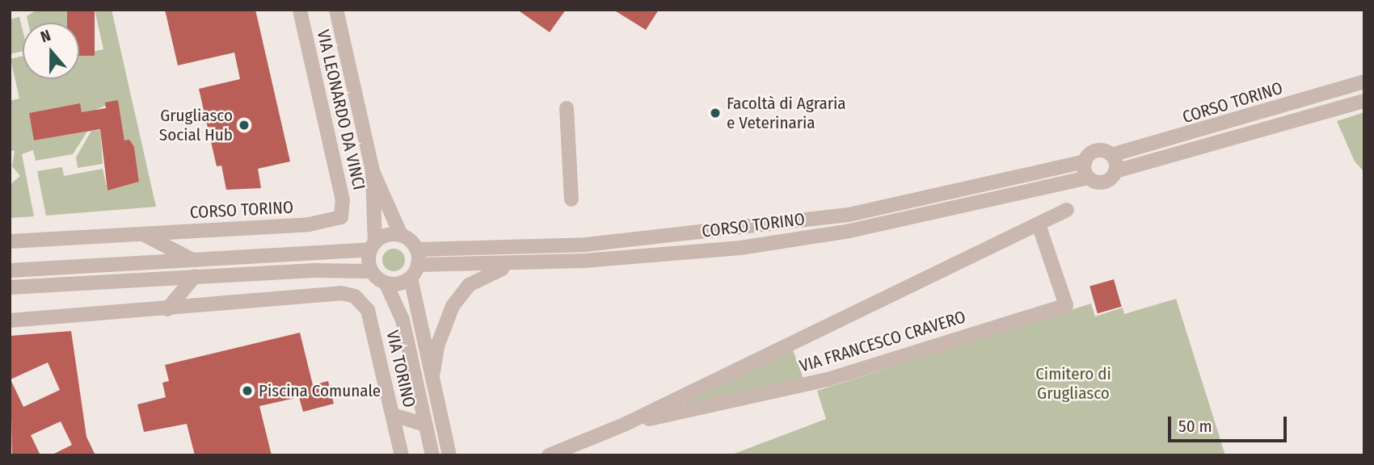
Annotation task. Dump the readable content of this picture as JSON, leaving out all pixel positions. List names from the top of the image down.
{
  "streets": {
    "street": [
      "CORSO TORINO",
      "VIA LEONARDO DA VINCI",
      "VIA FRANCESCO CRAVERO",
      "VIA TORINO"
    ]
  },
  "crossings": [
    ["CORSO TORINO", "VIA LEONARDO DA VINCI"]
  ],
  "parks": ["Cimitero di Grugliasco"],
  "places": ["Facoltà di Agraria e Veterinaria", "Grugliasco Social Hub", "Piscina Comunale"],
  "scale_bar": "50 m",
  "north": "top"
}
